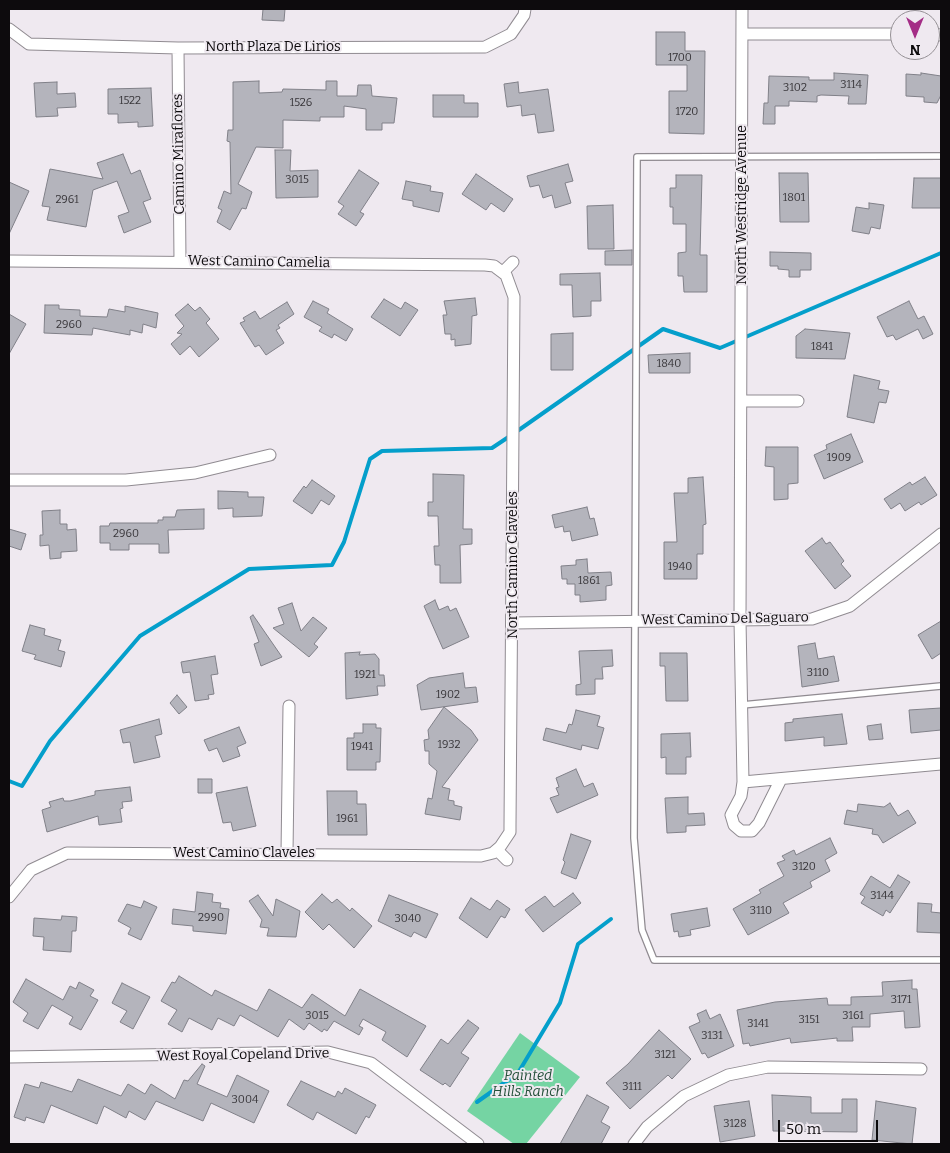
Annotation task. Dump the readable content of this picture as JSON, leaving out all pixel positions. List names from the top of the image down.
{
  "streets": {
    "street": [
      "North Plaza De Lirios",
      "Camino Miraflores",
      "North Westridge Avenue",
      "West Camino Camelia",
      "North Camino Claveles",
      "West Camino Del Saguaro",
      "West Camino Claveles",
      "West Royal Copeland Drive"
    ]
  },
  "crossings": [
    ["North Plaza De Lirios", "Camino Miraflores"],
    ["Camino Miraflores", "West Camino Camelia"],
    ["North Westridge Avenue", "West Camino Del Saguaro"],
    ["West Camino Camelia", "North Camino Claveles"],
    ["North Camino Claveles", "West Camino Del Saguaro"],
    ["North Camino Claveles", "West Camino Claveles"]
  ],
  "parks": ["Painted Hills Ranch"],
  "house_numbers": [
    "1700",
    "3114",
    "3102",
    "1522",
    "1526",
    "1720",
    "3015",
    "1801",
    "2961",
    "2960",
    "1841",
    "1840",
    "1909",
    "2960",
    "1940",
    "1861",
    "3110",
    "1921",
    "1902",
    "1932",
    "1941",
    "1961",
    "3120",
    "3144",
    "3110",
    "2990",
    "3040",
    "3171",
    "3015",
    "3161",
    "3151",
    "3141",
    "3131",
    "3121",
    "3111",
    "3004",
    "3128"
  ],
  "scale_bar": "50 m",
  "north": "bottom"
}
